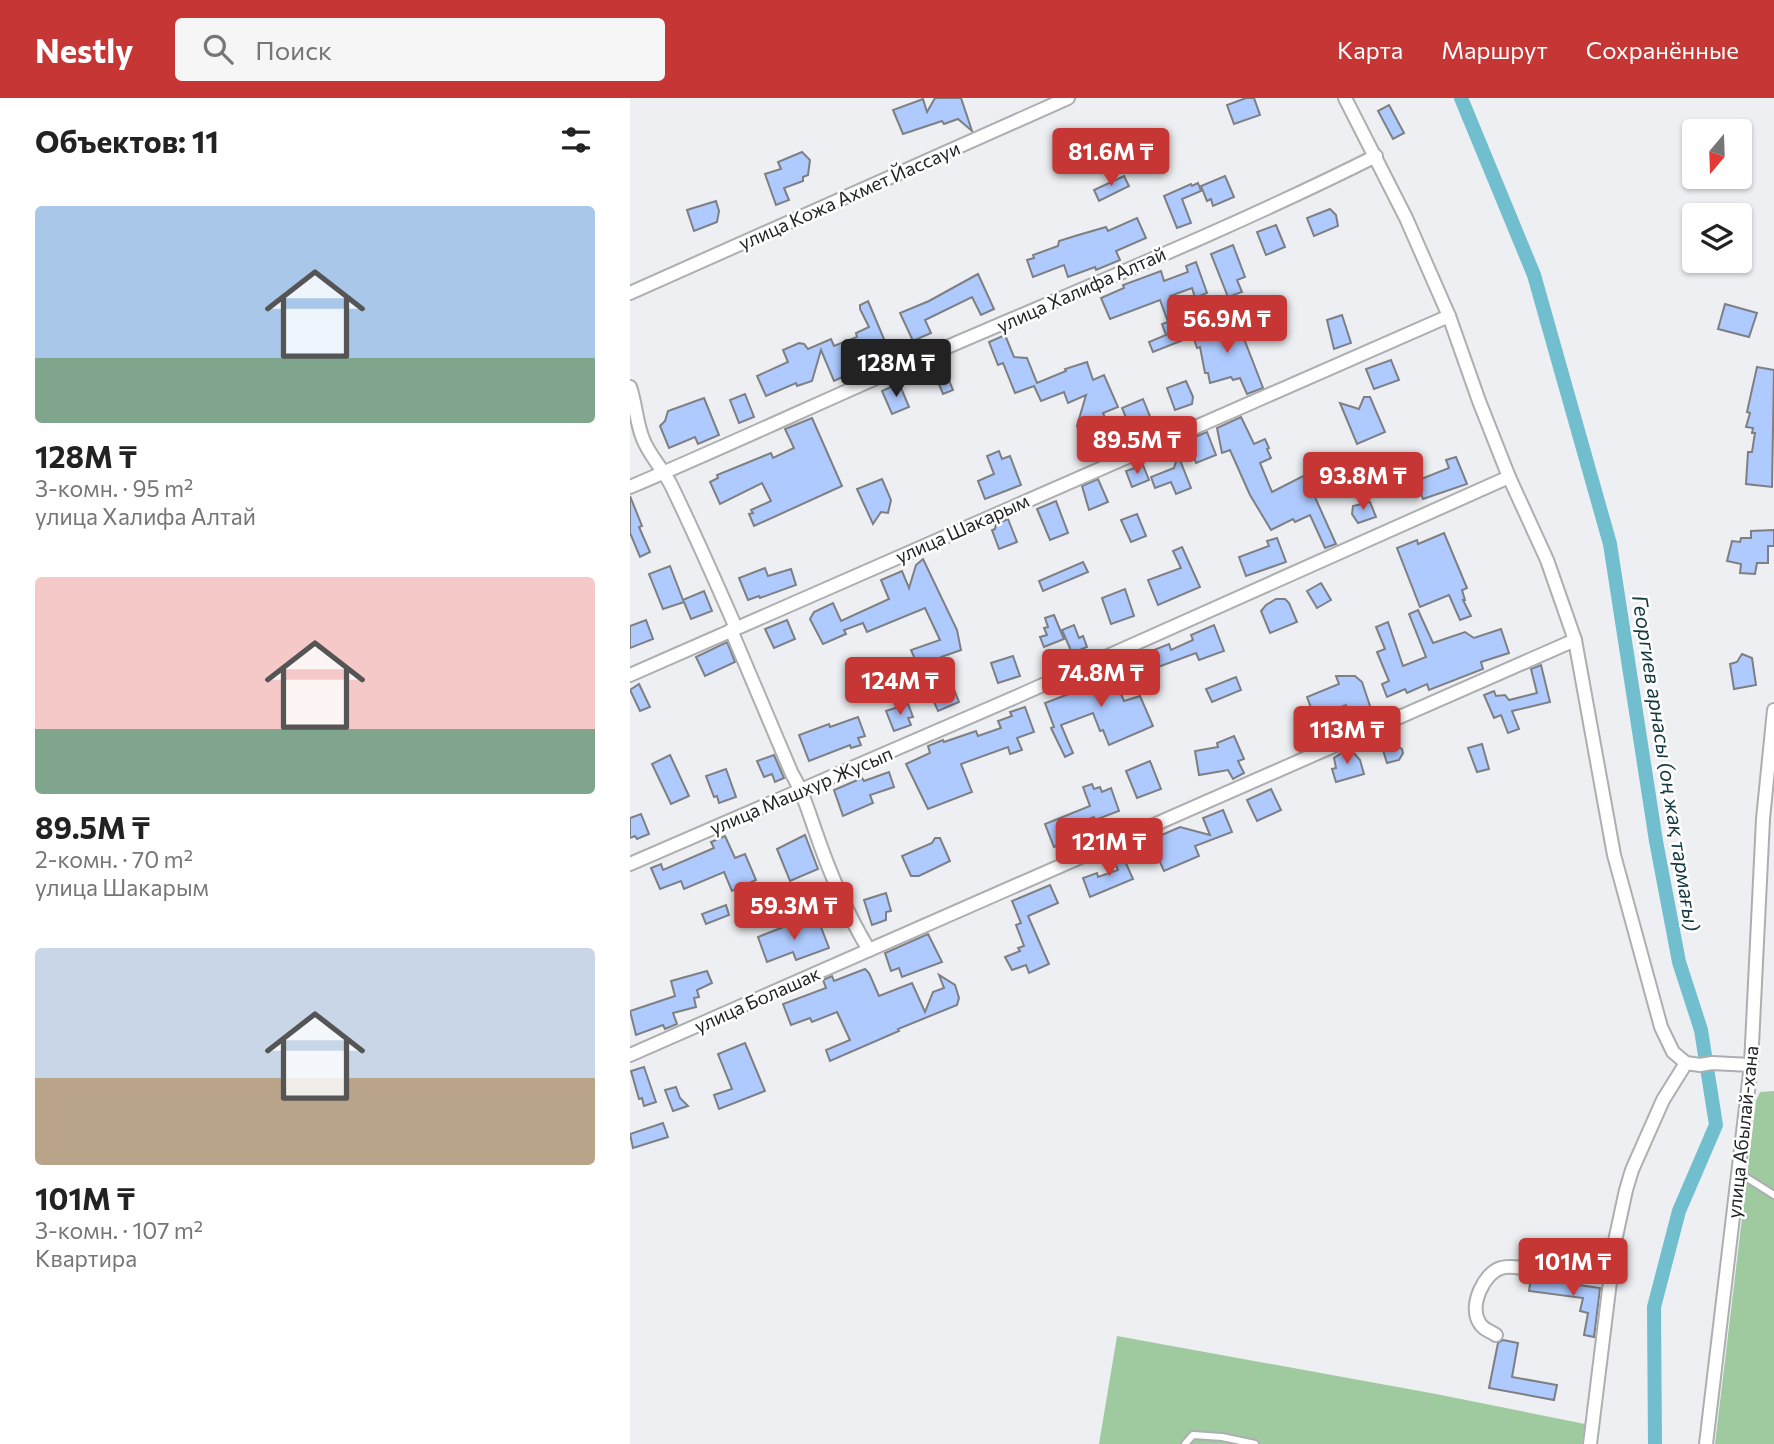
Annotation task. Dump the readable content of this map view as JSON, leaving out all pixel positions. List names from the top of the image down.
{
  "streets": {
    "street": [
      "улица Кожа Ахмет Йассауи",
      "улица Халифа Алтай",
      "улица Шакарым",
      "улица Машхур Жусып",
      "улица Болашак",
      "улица Абылай-хана"
    ]
  },
  "water": ["Георгиев арнасы (оң жақ тармағы)"],
  "north": "bottom",
  "page": {
    "header": "Nestly",
    "search": "Поиск",
    "nav": ["Карта", "Маршрут", "Сохранённые"],
    "heading": "Объектов: 11",
    "price": [
      "81.6M ₸",
      "56.9M ₸",
      "128M ₸",
      "89.5M ₸",
      "93.8M ₸",
      "74.8M ₸",
      "124M ₸",
      "113M ₸",
      "121M ₸",
      "59.3M ₸",
      "101M ₸"
    ],
    "list": [
      {
        "name": "128M ₸",
        "note": "3-комн. · 95 m² · улица Халифа Алтай"
      },
      {
        "name": "89.5M ₸",
        "note": "2-комн. · 70 m² · улица Шакарым"
      },
      {
        "name": "101M ₸",
        "note": "3-комн. · 107 m² · Квартира"
      }
    ]
  }
}
